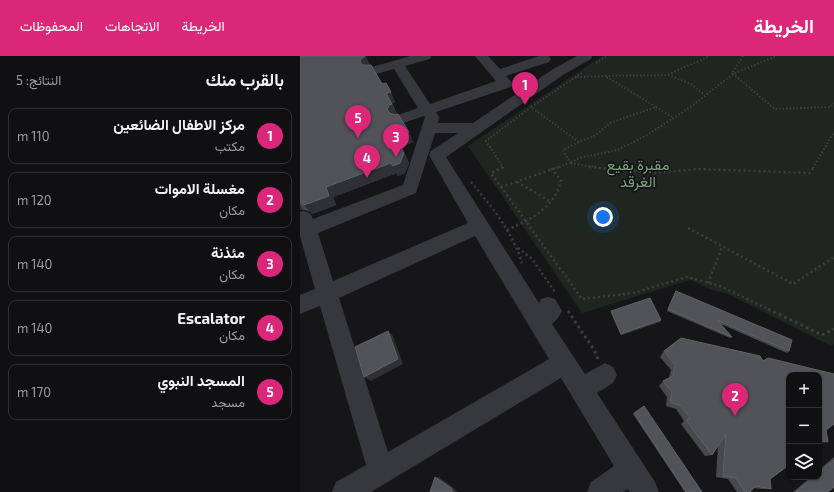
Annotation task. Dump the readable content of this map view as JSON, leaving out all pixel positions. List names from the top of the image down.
{
  "parks": ["مقبرة بقيع الغرقد"],
  "page": {
    "header": "الخريطة",
    "nav": ["الخريطة", "الاتجاهات", "المحفوظات"],
    "heading": ["بالقرب منك", "النتائج: 5"],
    "pins": [
      "1",
      "5",
      "3",
      "4",
      "2"
    ],
    "list": [
      {
        "mark": "1",
        "name": "مركز الاطفال الضائعين",
        "note": "مكتب",
        "value": "110 m"
      },
      {
        "mark": "2",
        "name": "مغسلة الاموات",
        "note": "مكان",
        "value": "120 m"
      },
      {
        "mark": "3",
        "name": "مئذنة",
        "note": "مكان",
        "value": "140 m"
      },
      {
        "mark": "4",
        "name": "Escalator",
        "note": "مكان",
        "value": "140 m"
      },
      {
        "mark": "5",
        "name": "المسجد النبوي",
        "note": "مسجد",
        "value": "170 m"
      }
    ],
    "map_buttons": ["+", "−"]
  }
}
